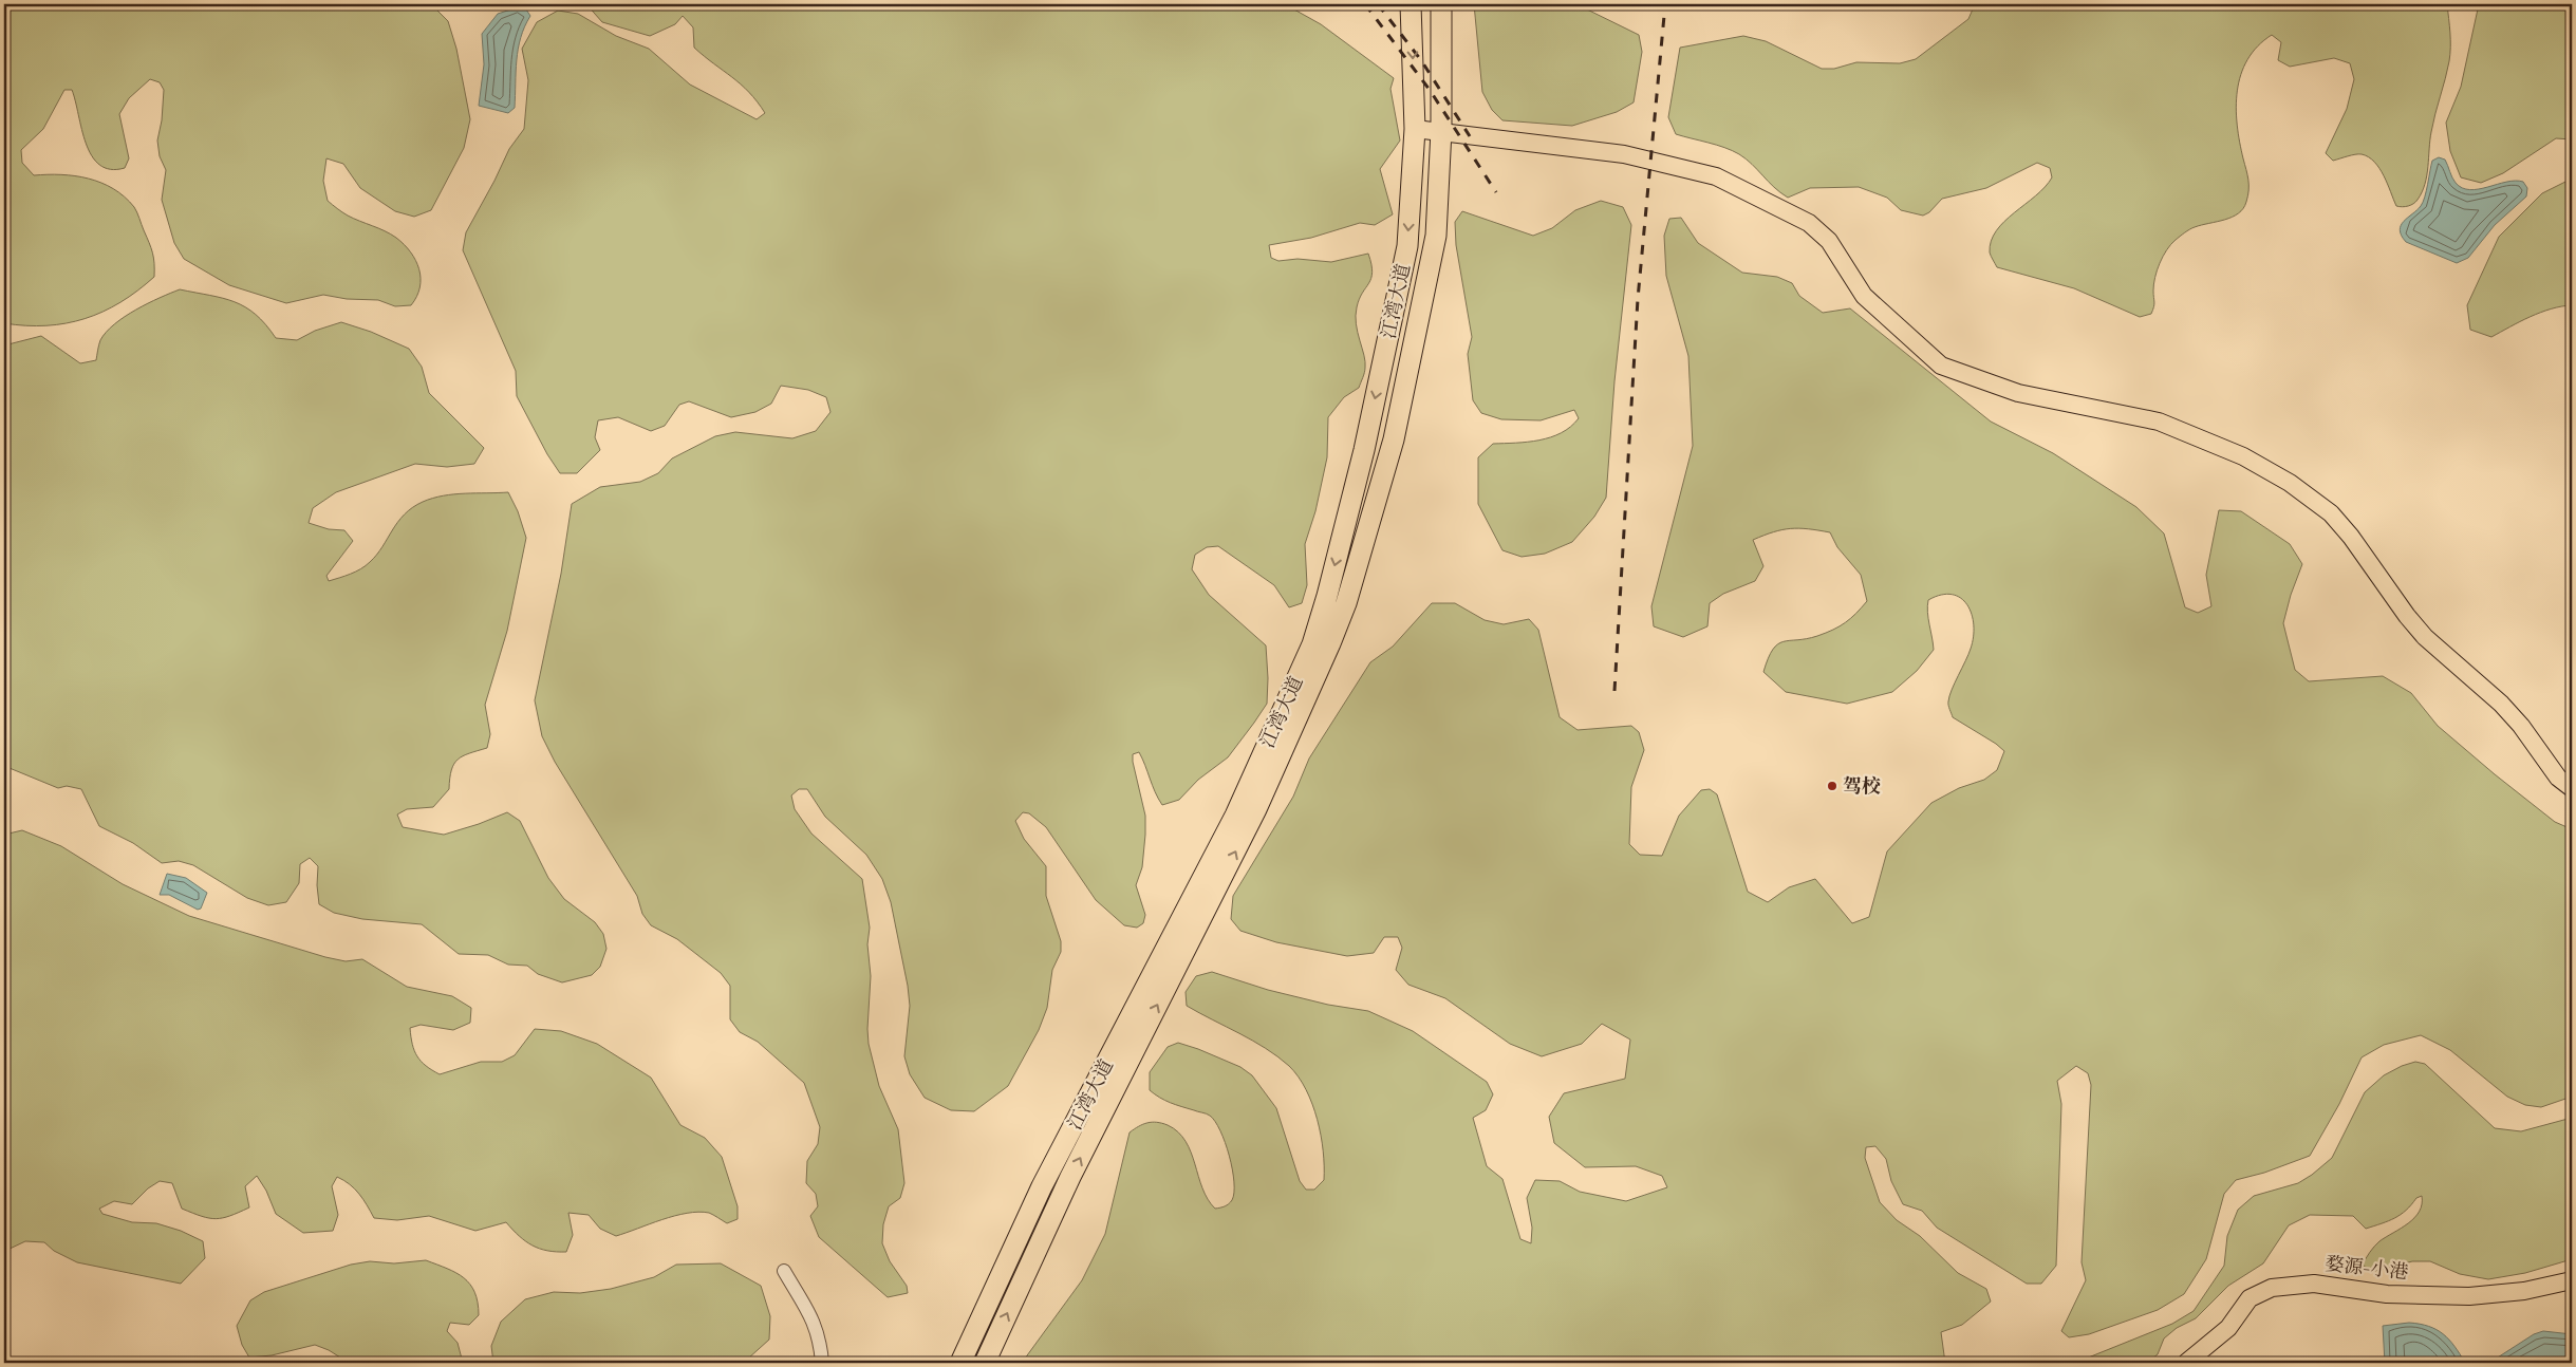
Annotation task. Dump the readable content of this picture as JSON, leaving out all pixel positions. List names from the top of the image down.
{
  "streets": {
    "highway": ["江湾大道"],
    "main road": ["婺源-小港"]
  },
  "places": ["驾校"]
}
